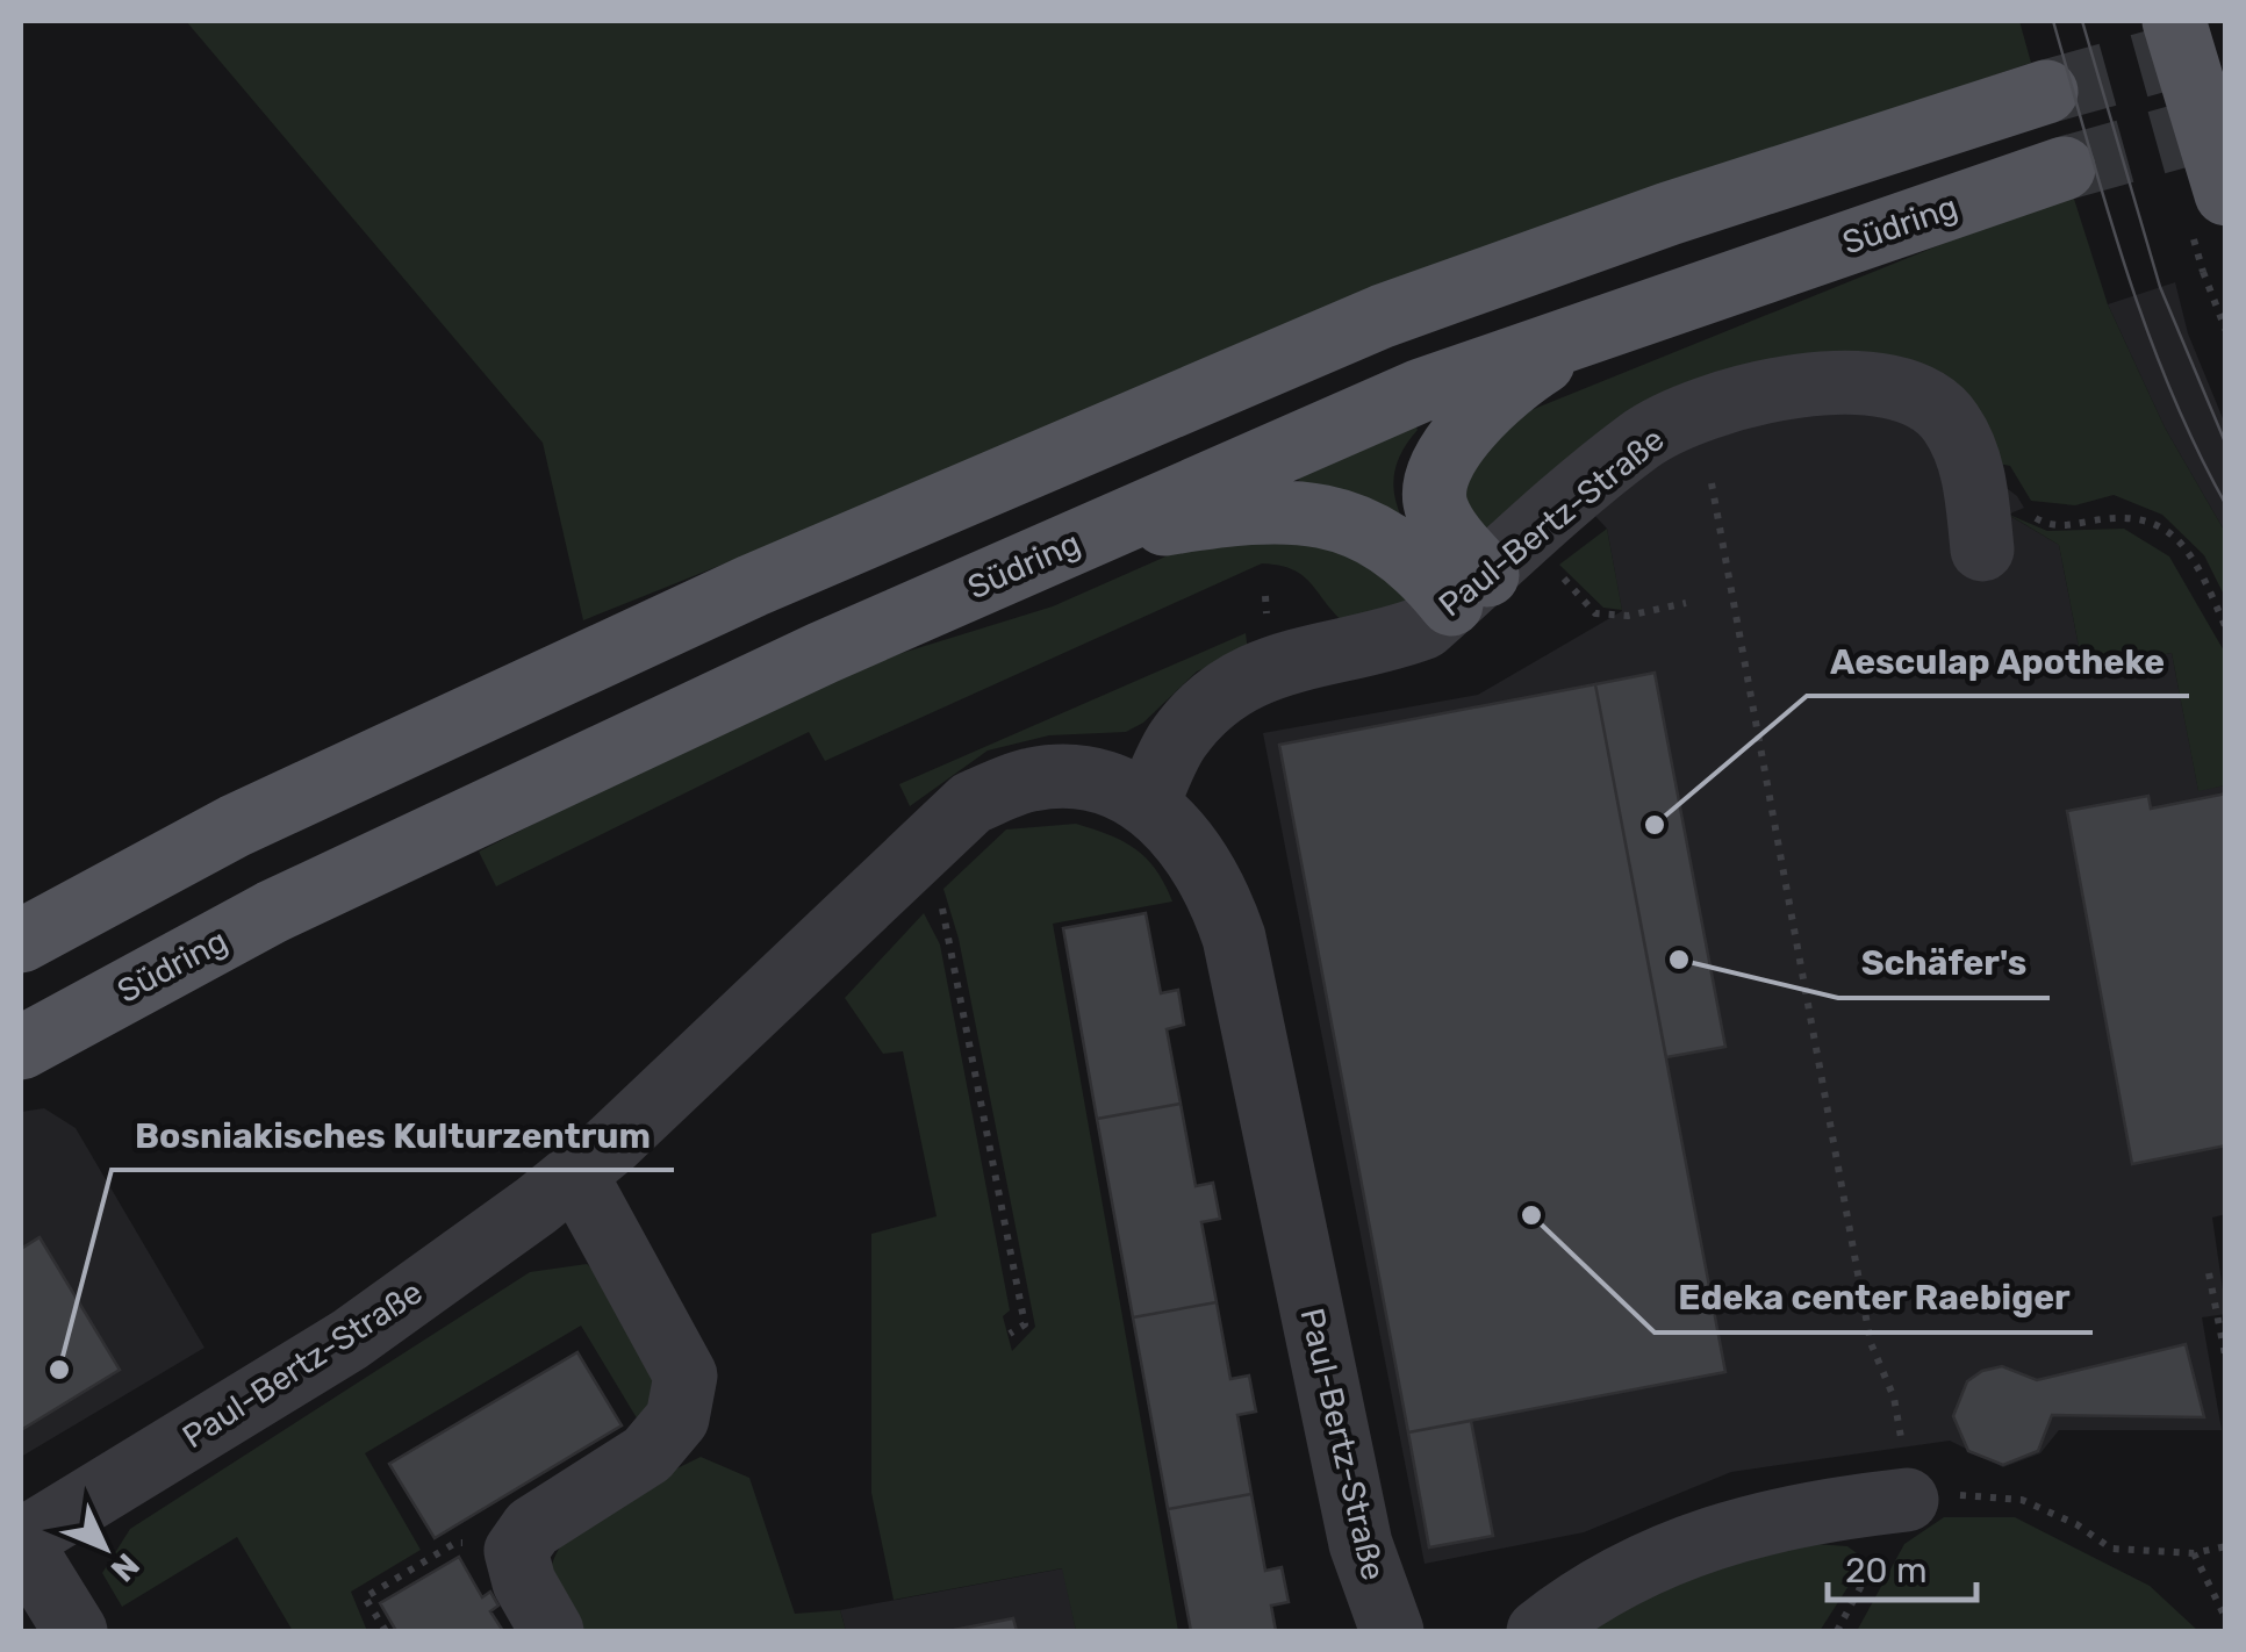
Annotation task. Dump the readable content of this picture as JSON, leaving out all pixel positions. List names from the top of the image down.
{
  "streets": {
    "main road": ["Südring"],
    "street": ["Paul-Bertz-Straße"]
  },
  "places": [
    "Aesculap Apotheke",
    "Schäfer's",
    "Edeka center Raebiger",
    "Bosniakisches Kulturzentrum"
  ],
  "scale_bar": "20 m",
  "north": "bottom right"
}
